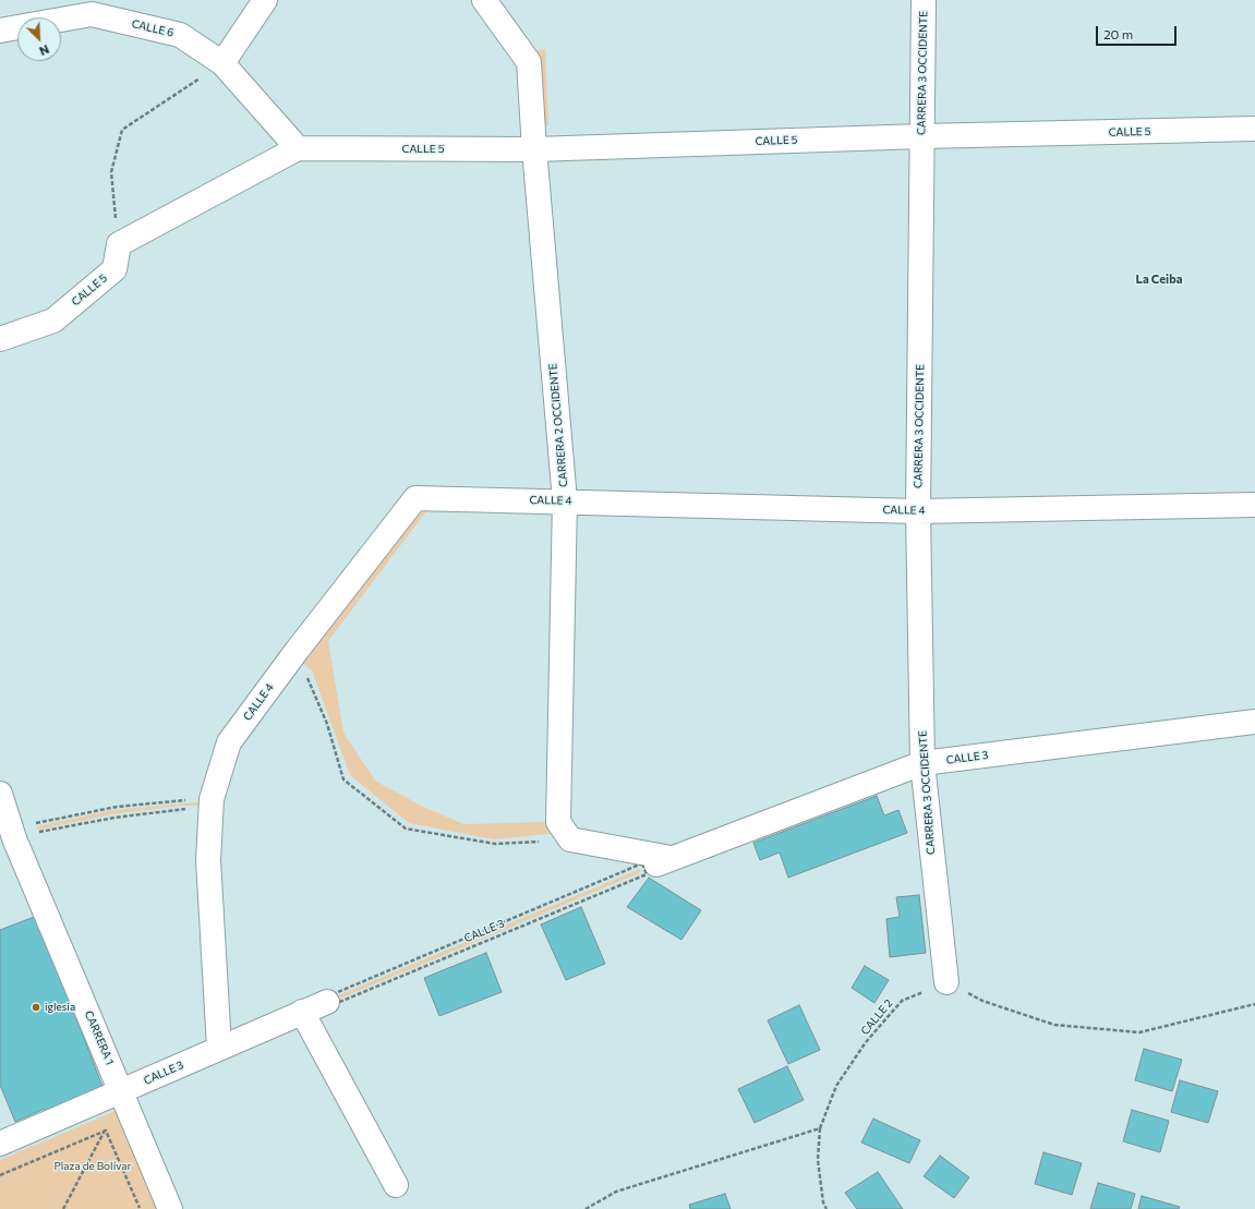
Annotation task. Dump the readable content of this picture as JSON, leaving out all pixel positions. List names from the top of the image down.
{
  "streets": {
    "street": [
      "CALLE 6",
      "CARRERA 3 OCCIDENTE",
      "CALLE 5",
      "CARRERA 2 OCCIDENTE",
      "CALLE 4",
      "CALLE 3",
      "CARRERA 1"
    ],
    "path": ["CALLE 2"]
  },
  "crossings": [
    ["CARRERA 3 OCCIDENTE", "CALLE 5"],
    ["CARRERA 3 OCCIDENTE", "CALLE 4"],
    ["CARRERA 3 OCCIDENTE", "CALLE 3"],
    ["CARRERA 3 OCCIDENTE", "CALLE 2"],
    ["CALLE 5", "CARRERA 2 OCCIDENTE"],
    ["CARRERA 2 OCCIDENTE", "CALLE 4"],
    ["CALLE 4", "CALLE 3"],
    ["CALLE 3", "CARRERA 1"]
  ],
  "districts": ["La Ceiba"],
  "parks": ["Plaza de Bolívar"],
  "places": ["iglesia"],
  "scale_bar": "20 m",
  "north": "bottom right"
}
